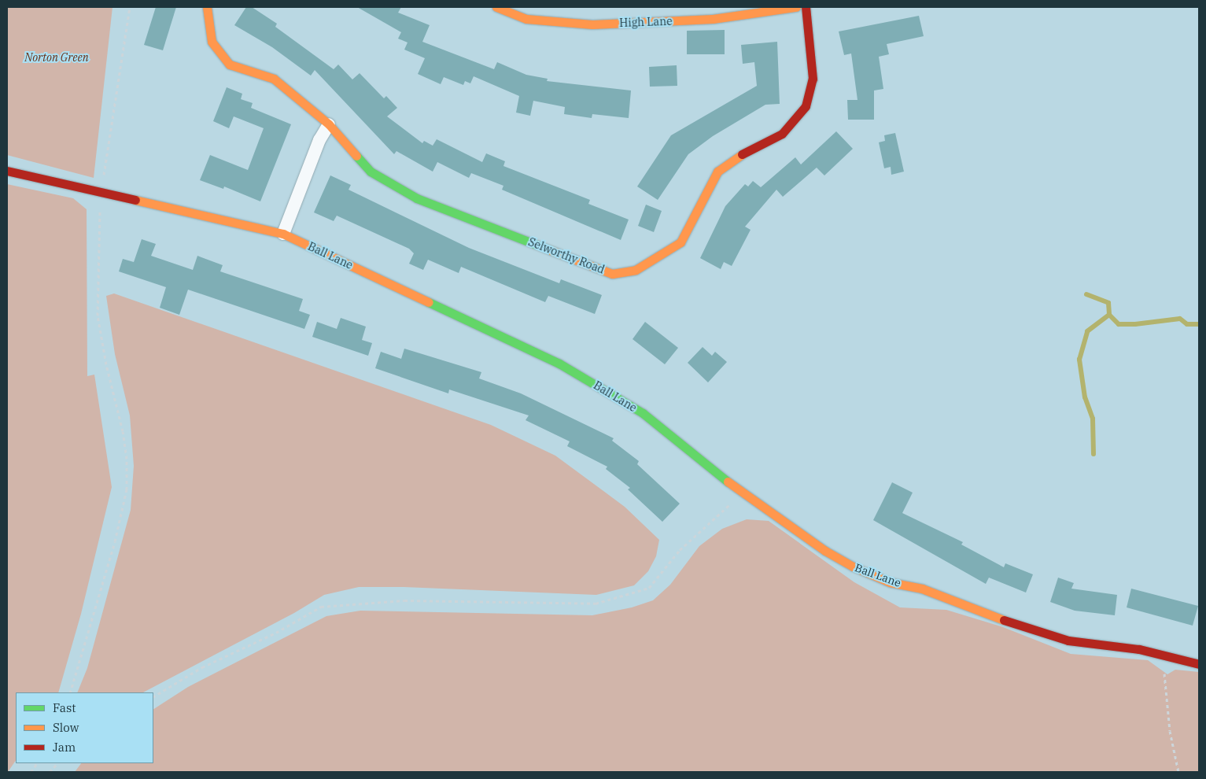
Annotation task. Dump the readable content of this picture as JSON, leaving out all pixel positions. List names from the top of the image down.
{
  "streets": {
    "street": ["High Lane", "Ball Lane", "Selworthy Road"]
  },
  "parks": ["Norton Green"],
  "legend": ["Fast", "Slow", "Jam"]
}
